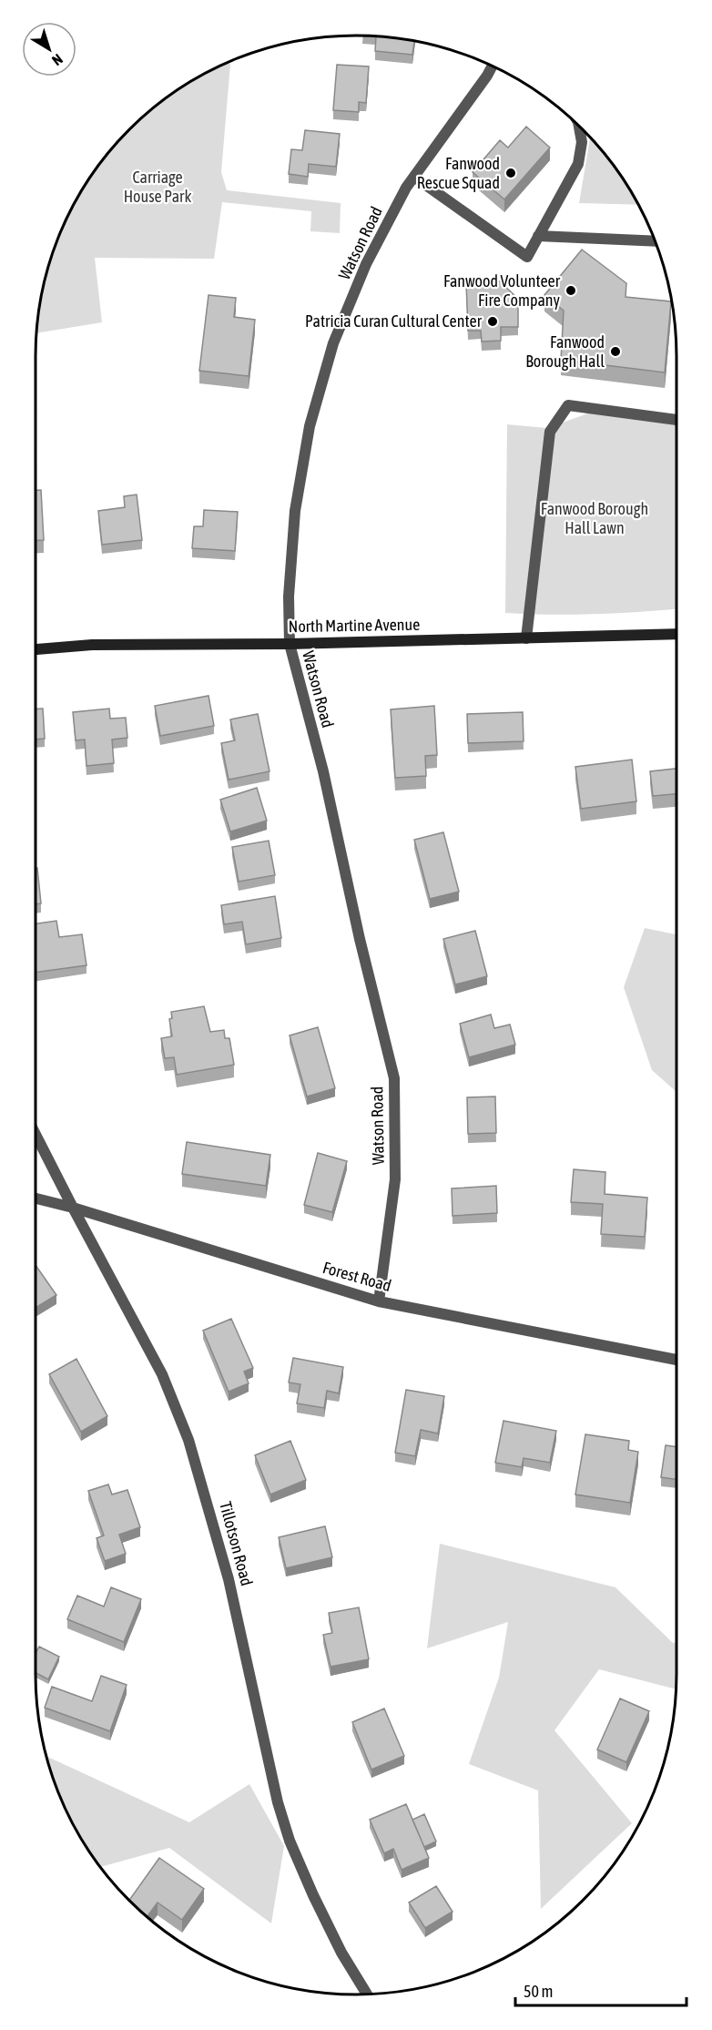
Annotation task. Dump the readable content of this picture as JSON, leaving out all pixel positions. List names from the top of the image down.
{
  "streets": {
    "main road": ["North Martine Avenue"],
    "street": ["Watson Road", "Forest Road", "Tillotson Road"]
  },
  "crossings": [
    ["Watson Road", "North Martine Avenue"],
    ["Watson Road", "Forest Road"],
    ["Forest Road", "Tillotson Road"]
  ],
  "parks": ["Carriage House Park", "Fanwood Borough Hall Lawn"],
  "places": [
    "Fanwood Rescue Squad",
    "Fanwood Volunteer Fire Company",
    "Patricia Curan Cultural Center",
    "Fanwood Borough Hall"
  ],
  "scale_bar": "50 m",
  "north": "bottom right"
}
